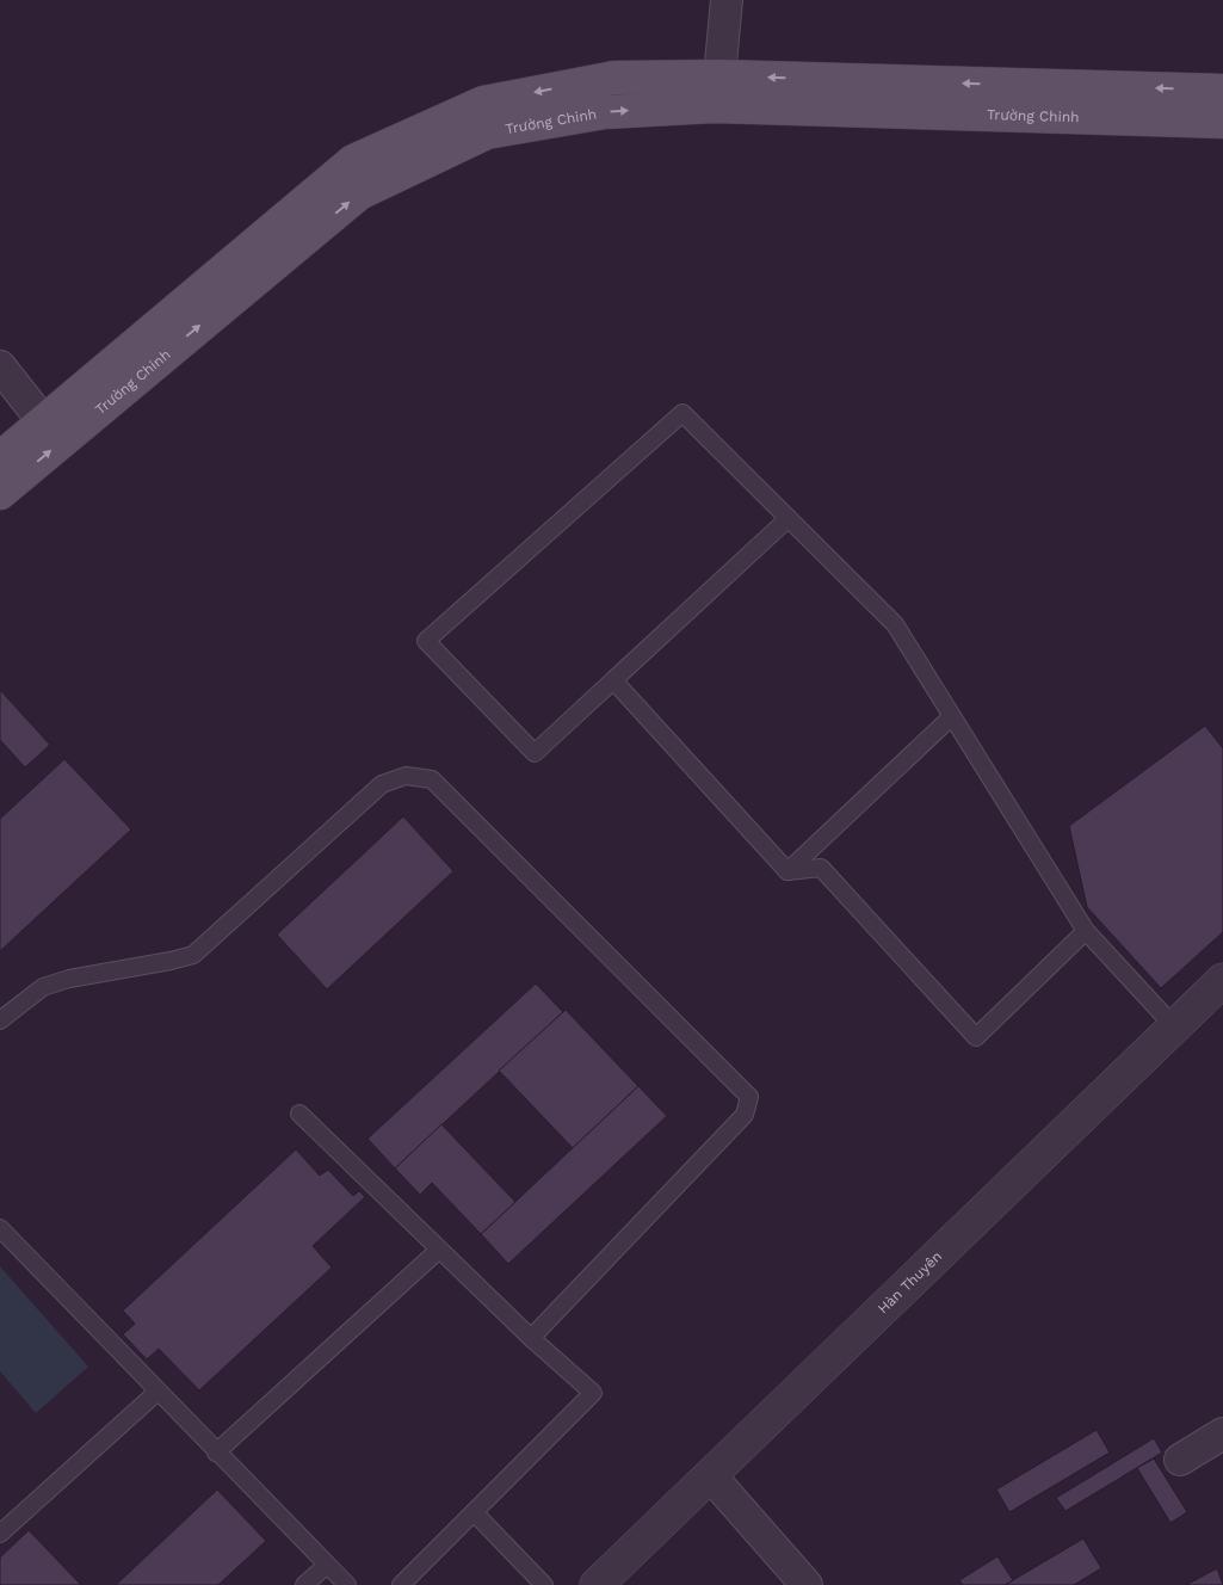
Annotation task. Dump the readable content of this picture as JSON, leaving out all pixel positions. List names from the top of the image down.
{
  "streets": {
    "main road": ["Trường Chinh"],
    "street": ["Hàn Thuyên"]
  }
}
